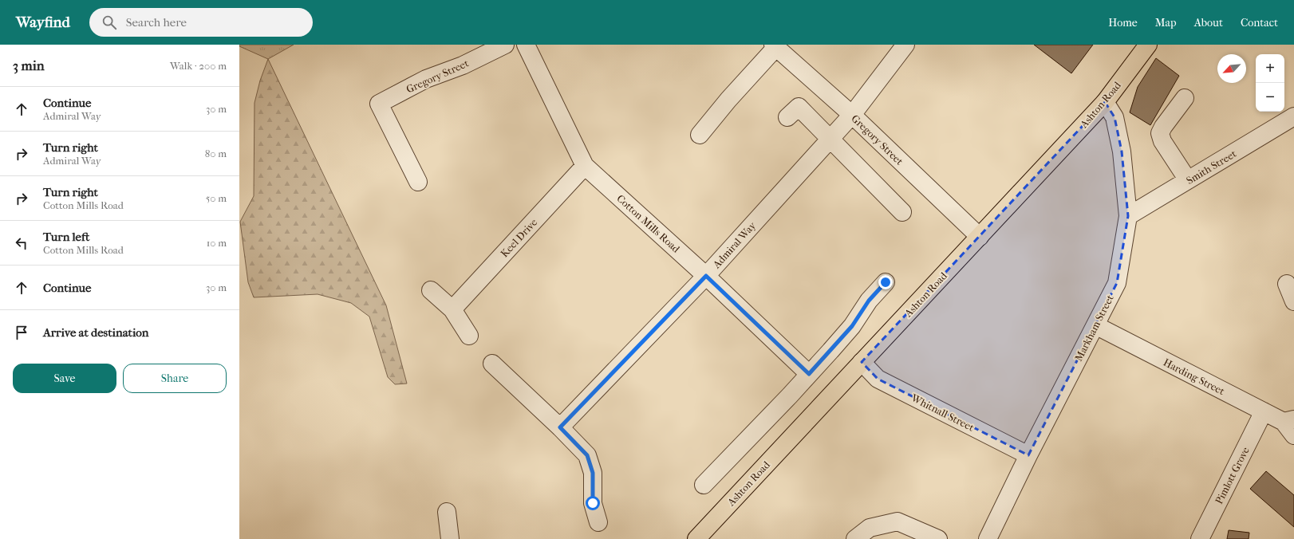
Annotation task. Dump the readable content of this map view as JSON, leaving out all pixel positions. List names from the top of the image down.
{
  "streets": {
    "main road": ["Ashton Road"],
    "street": [
      "Gregory Street",
      "Smith Street",
      "Cotton Mills Road",
      "Keel Drive",
      "Admiral Way",
      "Markham Street",
      "Harding Street",
      "Whitnall Street",
      "Pimlott Grove"
    ]
  },
  "crossings": [
    ["Gregory Street", "Ashton Road"],
    ["Gregory Street", "Admiral Way"],
    ["Ashton Road", "Markham Street"],
    ["Ashton Road", "Whitnall Street"],
    ["Smith Street", "Markham Street"],
    ["Cotton Mills Road", "Keel Drive"],
    ["Cotton Mills Road", "Admiral Way"],
    ["Markham Street", "Harding Street"],
    ["Markham Street", "Whitnall Street"],
    ["Harding Street", "Pimlott Grove"]
  ],
  "north": "bottom left",
  "page": {
    "header": "Wayfind",
    "search": "Search here",
    "nav": [
      "Home",
      "Map",
      "About",
      "Contact"
    ],
    "heading": ["3 min", "Walk · 200 m"],
    "map_buttons": ["+", "−"],
    "list": [
      ["Continue", "Admiral Way", "30 m"],
      ["Turn right", "Admiral Way", "80 m"],
      ["Turn right", "Cotton Mills Road", "50 m"],
      ["Turn left", "Cotton Mills Road", "10 m"],
      ["Continue", "30 m"],
      "Arrive at destination"
    ],
    "buttons": ["Save", "Share"]
  }
}
